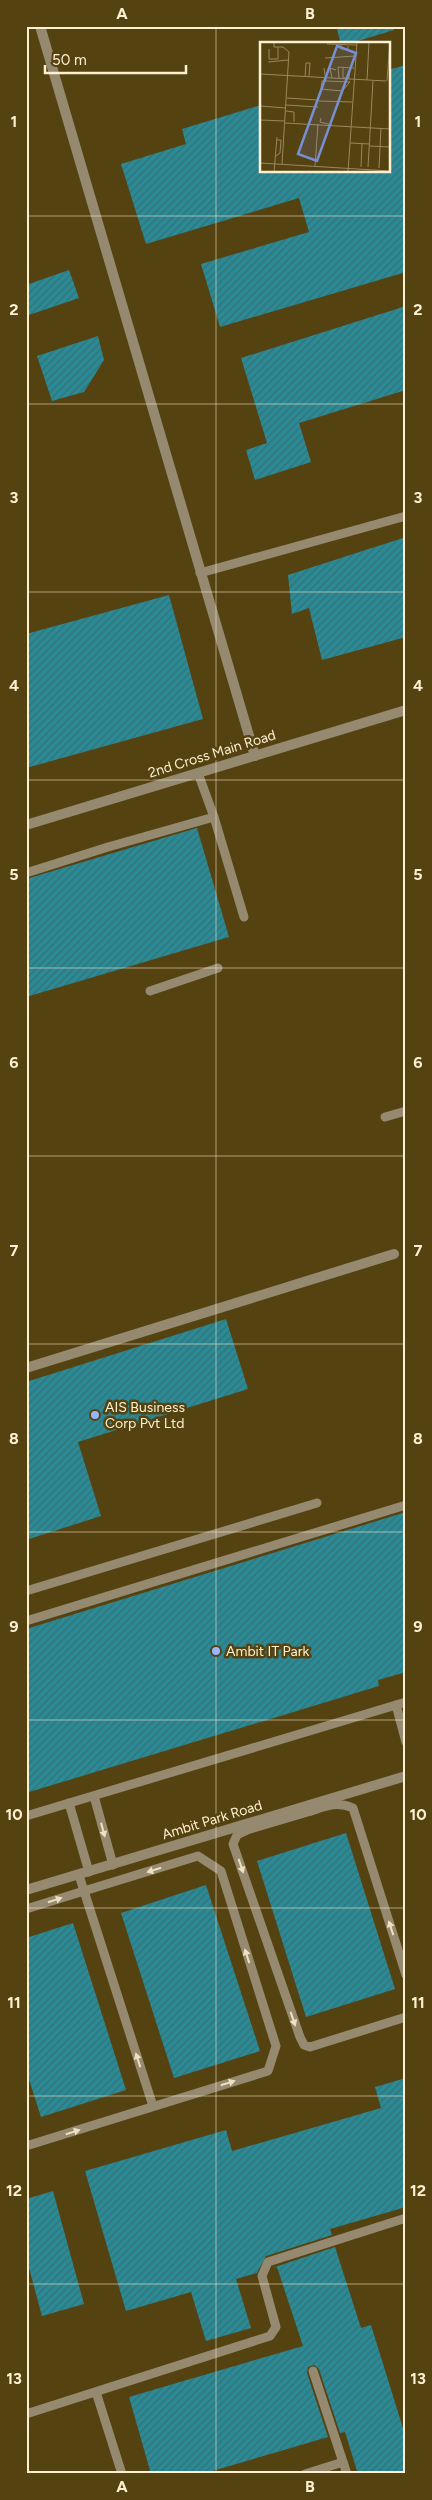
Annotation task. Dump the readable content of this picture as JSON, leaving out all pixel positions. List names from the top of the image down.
{
  "streets": {
    "street": ["2nd Cross Main Road", "Ambit Park Road"]
  },
  "places": ["AIS Business Corp Pvt Ltd", "Ambit IT Park"],
  "scale_bar": "50 m",
  "grid": {
    "columns": ["A", "B"],
    "rows": [
      "1",
      "2",
      "3",
      "4",
      "5",
      "6",
      "7",
      "8",
      "9",
      "10",
      "11",
      "12",
      "13"
    ]
  }
}
